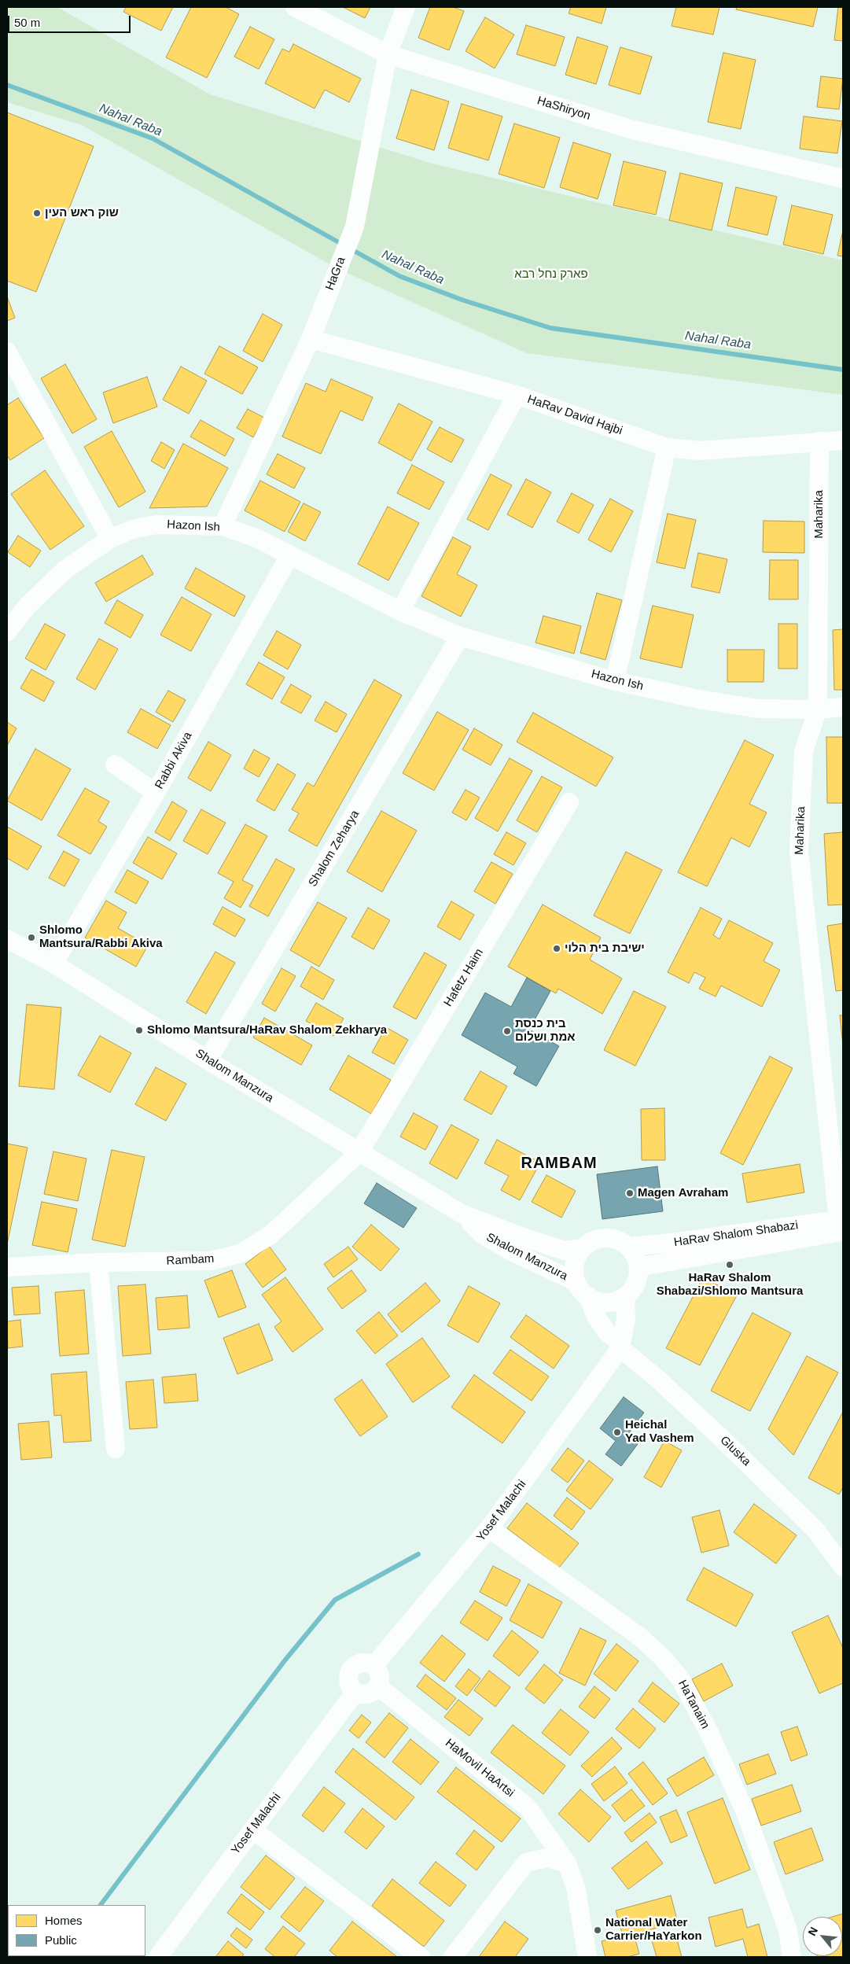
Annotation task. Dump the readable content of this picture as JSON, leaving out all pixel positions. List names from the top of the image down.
{
  "streets": {
    "street": [
      "HaShiryon",
      "HaGra",
      "HaRav David Hajbi",
      "Maharika",
      "Hazon Ish",
      "Rabbi Akiva",
      "Shalom Zeharya",
      "Hafetz Haim",
      "Shalom Manzura",
      "HaRav Shalom Shabazi",
      "Rambam",
      "Gluska",
      "Yosef Malachi",
      "HaTanaim",
      "HaMovil HaArtsi"
    ]
  },
  "crossings": [
    ["HaShiryon", "HaGra"],
    ["HaGra", "HaRav David Hajbi"],
    ["HaGra", "Hazon Ish"],
    ["HaRav David Hajbi", "Maharika"],
    ["Maharika", "Hazon Ish"],
    ["Maharika", "HaRav Shalom Shabazi"],
    ["Hazon Ish", "Rabbi Akiva"],
    ["Hazon Ish", "Shalom Zeharya"],
    ["Rabbi Akiva", "Shalom Manzura"],
    ["Shalom Zeharya", "Shalom Manzura"],
    ["Hafetz Haim", "Shalom Manzura"],
    ["Hafetz Haim", "Rambam"],
    ["Shalom Manzura", "HaRav Shalom Shabazi"],
    ["Shalom Manzura", "Rambam"],
    ["Shalom Manzura", "Gluska"],
    ["HaRav Shalom Shabazi", "Gluska"],
    ["Gluska", "Yosef Malachi"],
    ["Yosef Malachi", "HaTanaim"],
    ["Yosef Malachi", "HaMovil HaArtsi"]
  ],
  "districts": ["RAMBAM"],
  "water": ["Nahal Raba"],
  "parks": ["פארק נחל רבא"],
  "places": [
    "שוק ראש העין",
    "Shlomo Mantsura/Rabbi Akiva",
    "ישיבת בית הלוי",
    "Shlomo Mantsura/HaRav Shalom Zekharya",
    "בית כנסת אמת ושלום",
    "Magen Avraham",
    "HaRav Shalom Shabazi/Shlomo Mantsura",
    "Heichal Yad Vashem",
    "National Water Carrier/HaYarkon"
  ],
  "legend": ["Homes", "Public"],
  "scale_bar": "50 m",
  "north": "top left"
}
